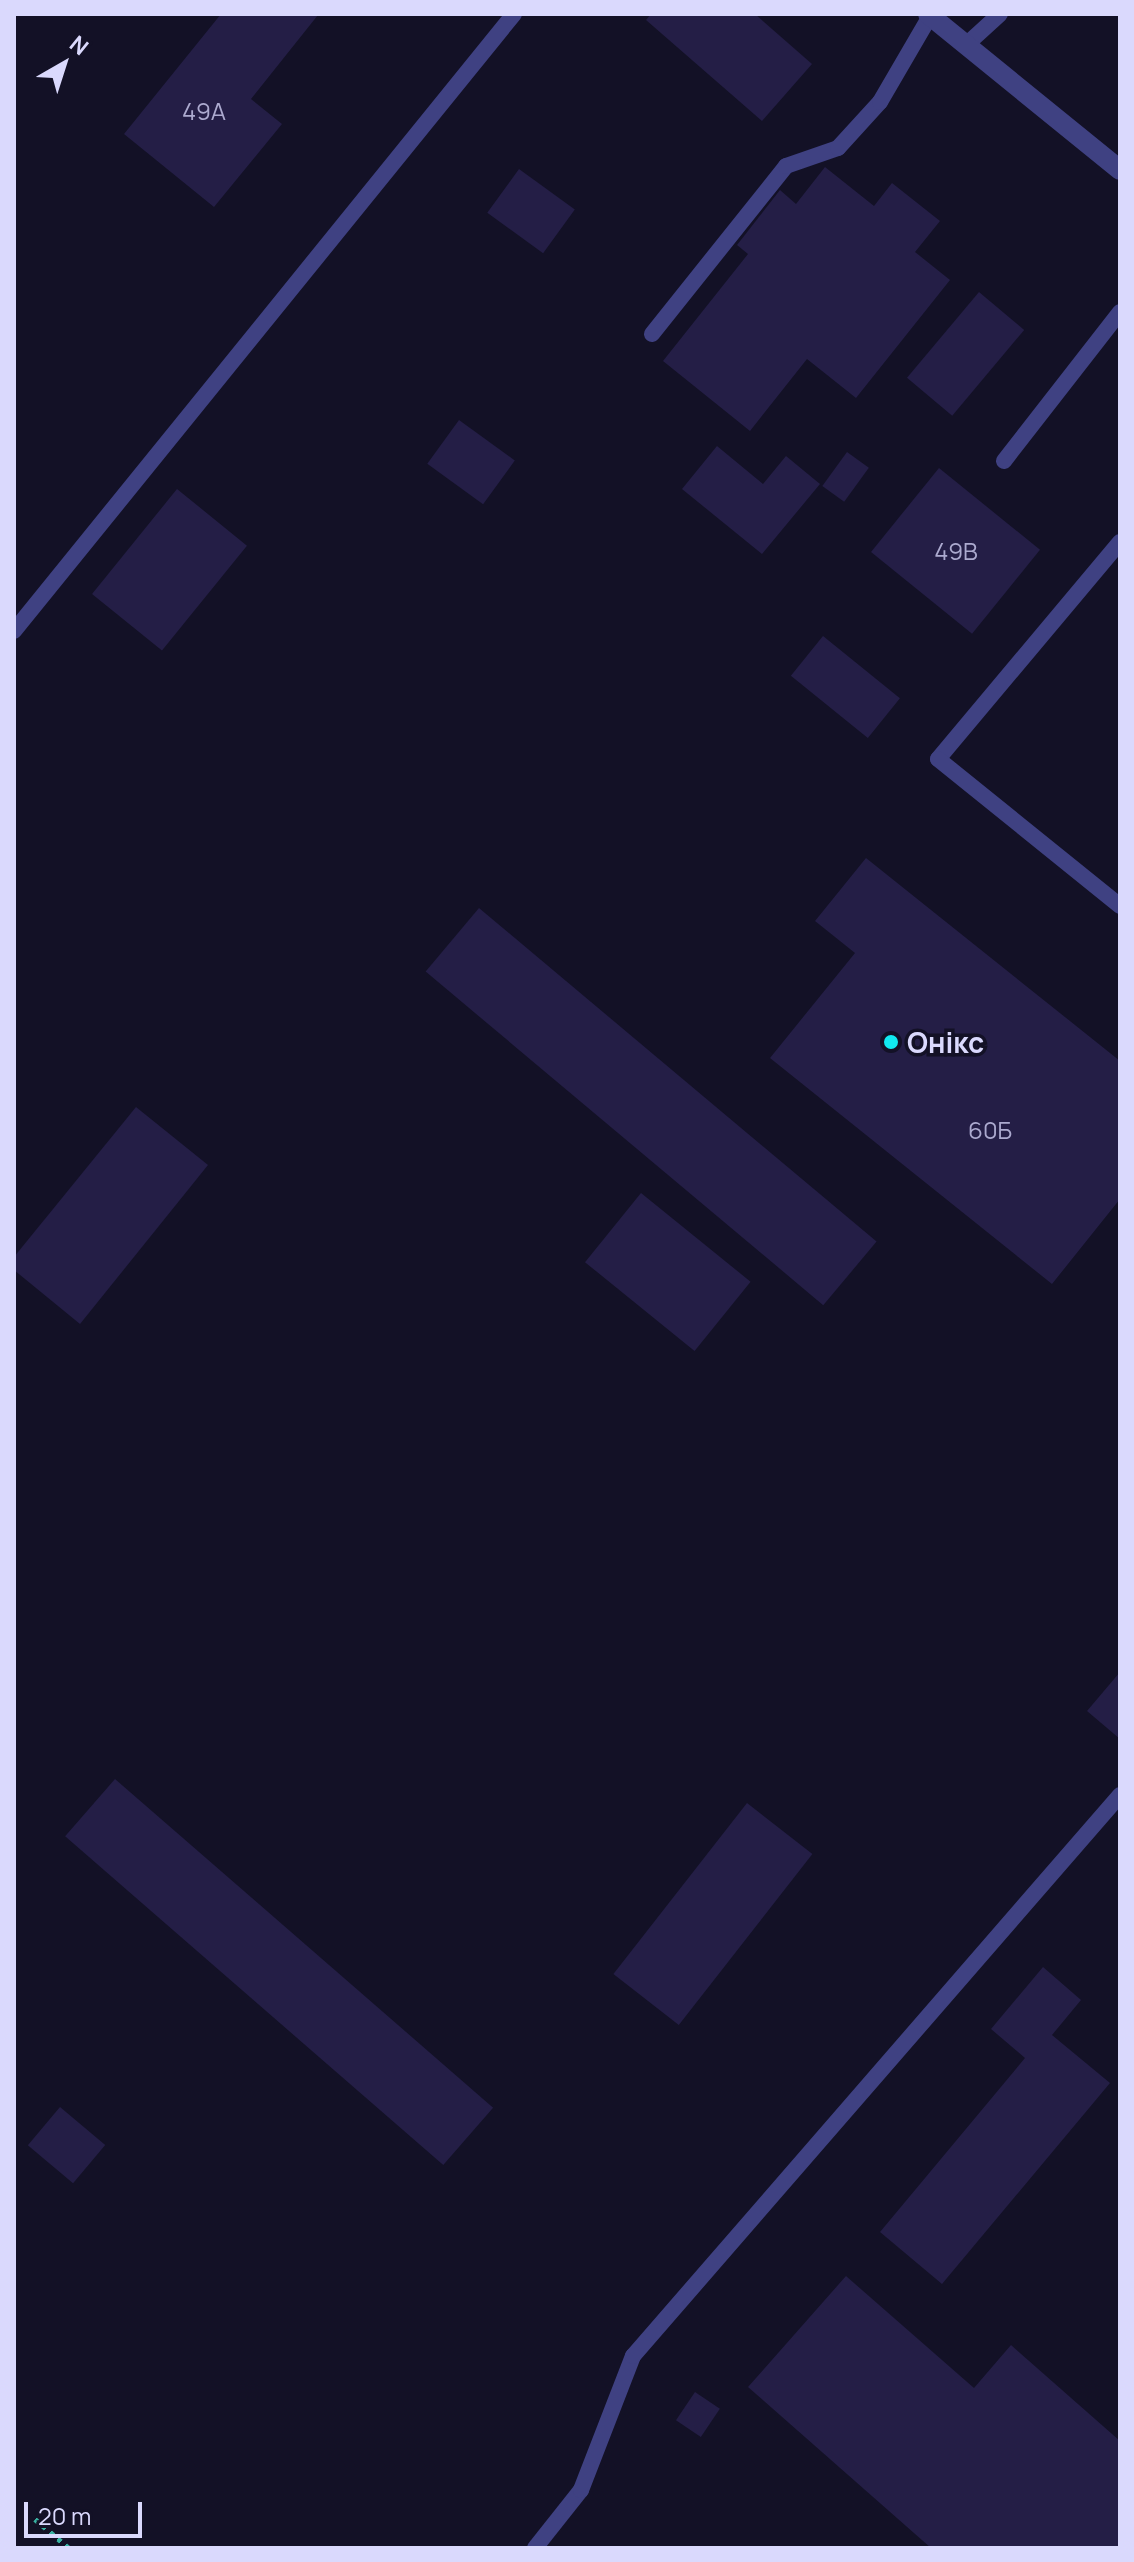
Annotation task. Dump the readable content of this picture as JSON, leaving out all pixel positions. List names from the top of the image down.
{
  "places": ["Онікс"],
  "house_numbers": ["49А", "49В", "60Б"],
  "scale_bar": "20 m",
  "north": "top right"
}
